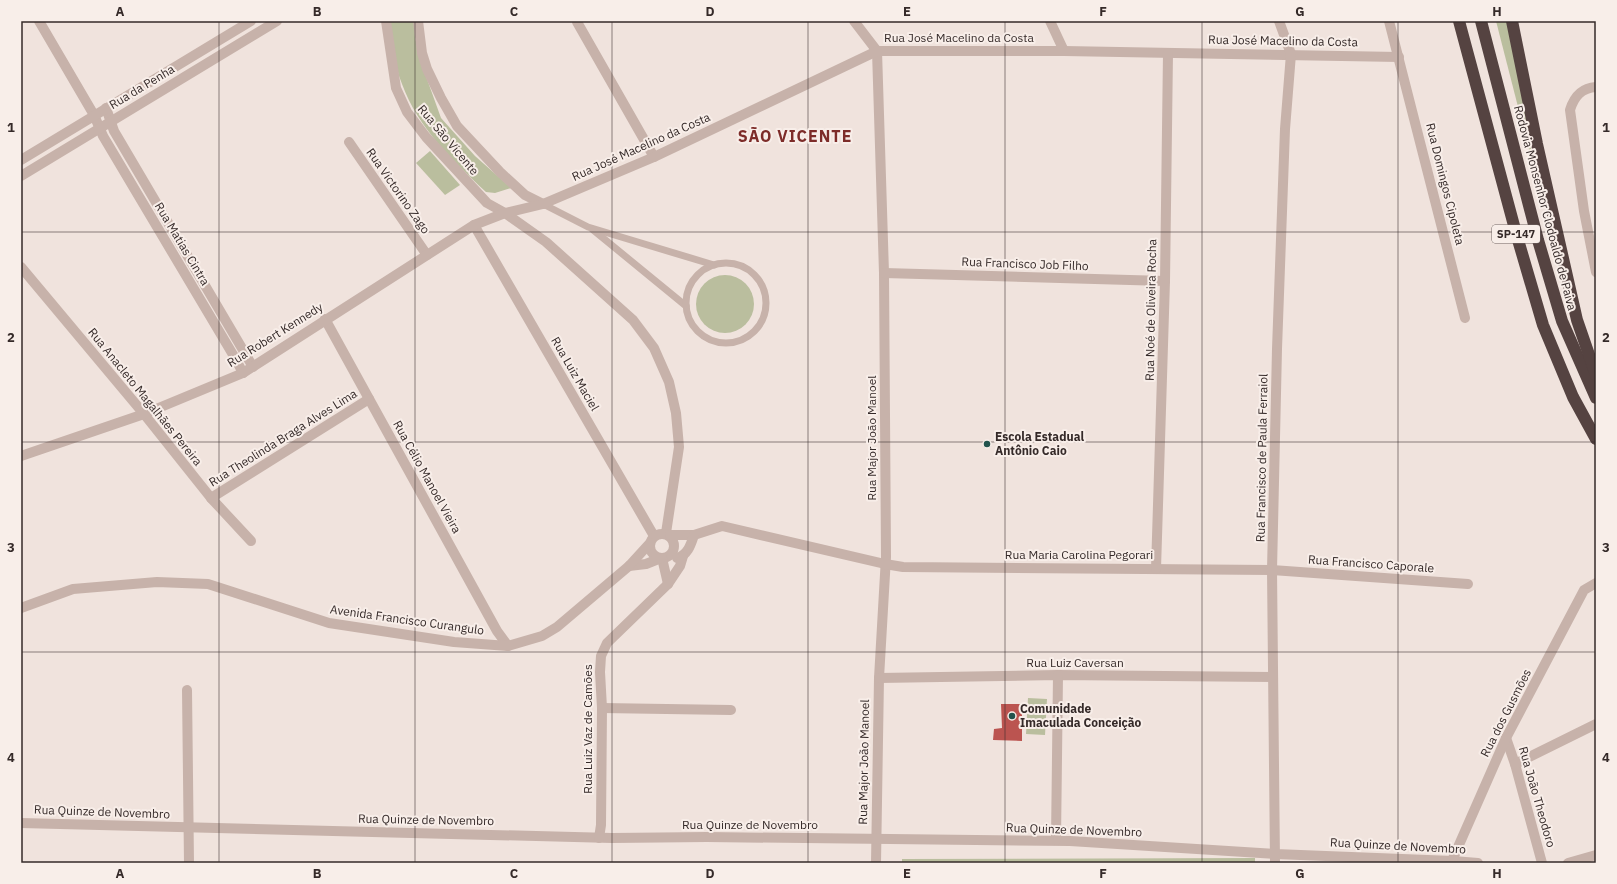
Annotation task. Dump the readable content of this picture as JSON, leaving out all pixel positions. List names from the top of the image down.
{
  "streets": {
    "highway": ["Rodovia Monsenhor Clodoaldo de Paiva", "SP-147"],
    "street": [
      "Rua José Macelino da Costa",
      "Rua da Penha",
      "Rua São Vicente",
      "Rua Domingos Cipoleta",
      "Rua Victorino Zago",
      "Rua Matias Cintra",
      "Rua Francisco Job Filho",
      "Rua Noé de Oliveira Rocha",
      "Rua Robert Kennedy",
      "Rua Luiz Maciel",
      "Rua Anacleto Magalhães Pereira",
      "Rua Theolinda Braga Alves Lima",
      "Rua Major João Manoel",
      "Rua Francisco de Paula Ferraiol",
      "Rua Célio Manoel Vieira",
      "Rua Maria Carolina Pegorari",
      "Rua Francisco Caporale",
      "Avenida Francisco Curangulo",
      "Rua Luiz Caversan",
      "Rua dos Gusmões",
      "Rua Luiz Vaz de Camões",
      "Rua João Theodoro",
      "Rua Quinze de Novembro"
    ]
  },
  "crossings": [
    ["Rua José Macelino da Costa", "Rua São Vicente"],
    ["Rua José Macelino da Costa", "Rua Domingos Cipoleta"],
    ["Rua José Macelino da Costa", "Rua Noé de Oliveira Rocha"],
    ["Rua José Macelino da Costa", "Rua Robert Kennedy"],
    ["Rua José Macelino da Costa", "Rua Major João Manoel"],
    ["Rua José Macelino da Costa", "Rua Francisco de Paula Ferraiol"],
    ["Rua da Penha", "Rua Matias Cintra"],
    ["Rua São Vicente", "Rua Robert Kennedy"],
    ["Rua São Vicente", "Rua Luiz Maciel"],
    ["Rua São Vicente", "Rua Maria Carolina Pegorari"],
    ["Rua São Vicente", "Avenida Francisco Curangulo"],
    ["Rua Victorino Zago", "Rua Robert Kennedy"],
    ["Rua Matias Cintra", "Rua Robert Kennedy"],
    ["Rua Francisco Job Filho", "Rua Noé de Oliveira Rocha"],
    ["Rua Francisco Job Filho", "Rua Major João Manoel"],
    ["Rua Noé de Oliveira Rocha", "Rua Maria Carolina Pegorari"],
    ["Rua Robert Kennedy", "Rua Luiz Maciel"],
    ["Rua Robert Kennedy", "Rua Anacleto Magalhães Pereira"],
    ["Rua Robert Kennedy", "Rua Célio Manoel Vieira"],
    ["Rua Luiz Maciel", "Rua Maria Carolina Pegorari"],
    ["Rua Luiz Maciel", "Avenida Francisco Curangulo"],
    ["Rua Anacleto Magalhães Pereira", "Rua Theolinda Braga Alves Lima"],
    ["Rua Theolinda Braga Alves Lima", "Rua Célio Manoel Vieira"],
    ["Rua Major João Manoel", "Rua Maria Carolina Pegorari"],
    ["Rua Major João Manoel", "Rua Luiz Caversan"],
    ["Rua Major João Manoel", "Rua Quinze de Novembro"],
    ["Rua Francisco de Paula Ferraiol", "Rua Maria Carolina Pegorari"],
    ["Rua Francisco de Paula Ferraiol", "Rua Francisco Caporale"],
    ["Rua Francisco de Paula Ferraiol", "Rua Luiz Caversan"],
    ["Rua Francisco de Paula Ferraiol", "Rua Quinze de Novembro"],
    ["Rua Célio Manoel Vieira", "Avenida Francisco Curangulo"],
    ["Rua Maria Carolina Pegorari", "Rua Francisco Caporale"],
    ["Rua Maria Carolina Pegorari", "Avenida Francisco Curangulo"],
    ["Rua Maria Carolina Pegorari", "Rua Luiz Vaz de Camões"],
    ["Rua dos Gusmões", "Rua João Theodoro"],
    ["Rua dos Gusmões", "Rua Quinze de Novembro"],
    ["Rua Luiz Vaz de Camões", "Rua Quinze de Novembro"]
  ],
  "districts": ["SÃO VICENTE"],
  "places": ["Escola Estadual Antônio Caio", "Comunidade Imaculada Conceição"],
  "grid": {
    "columns": [
      "A",
      "B",
      "C",
      "D",
      "E",
      "F",
      "G",
      "H"
    ],
    "rows": [
      "1",
      "2",
      "3",
      "4"
    ]
  }
}
